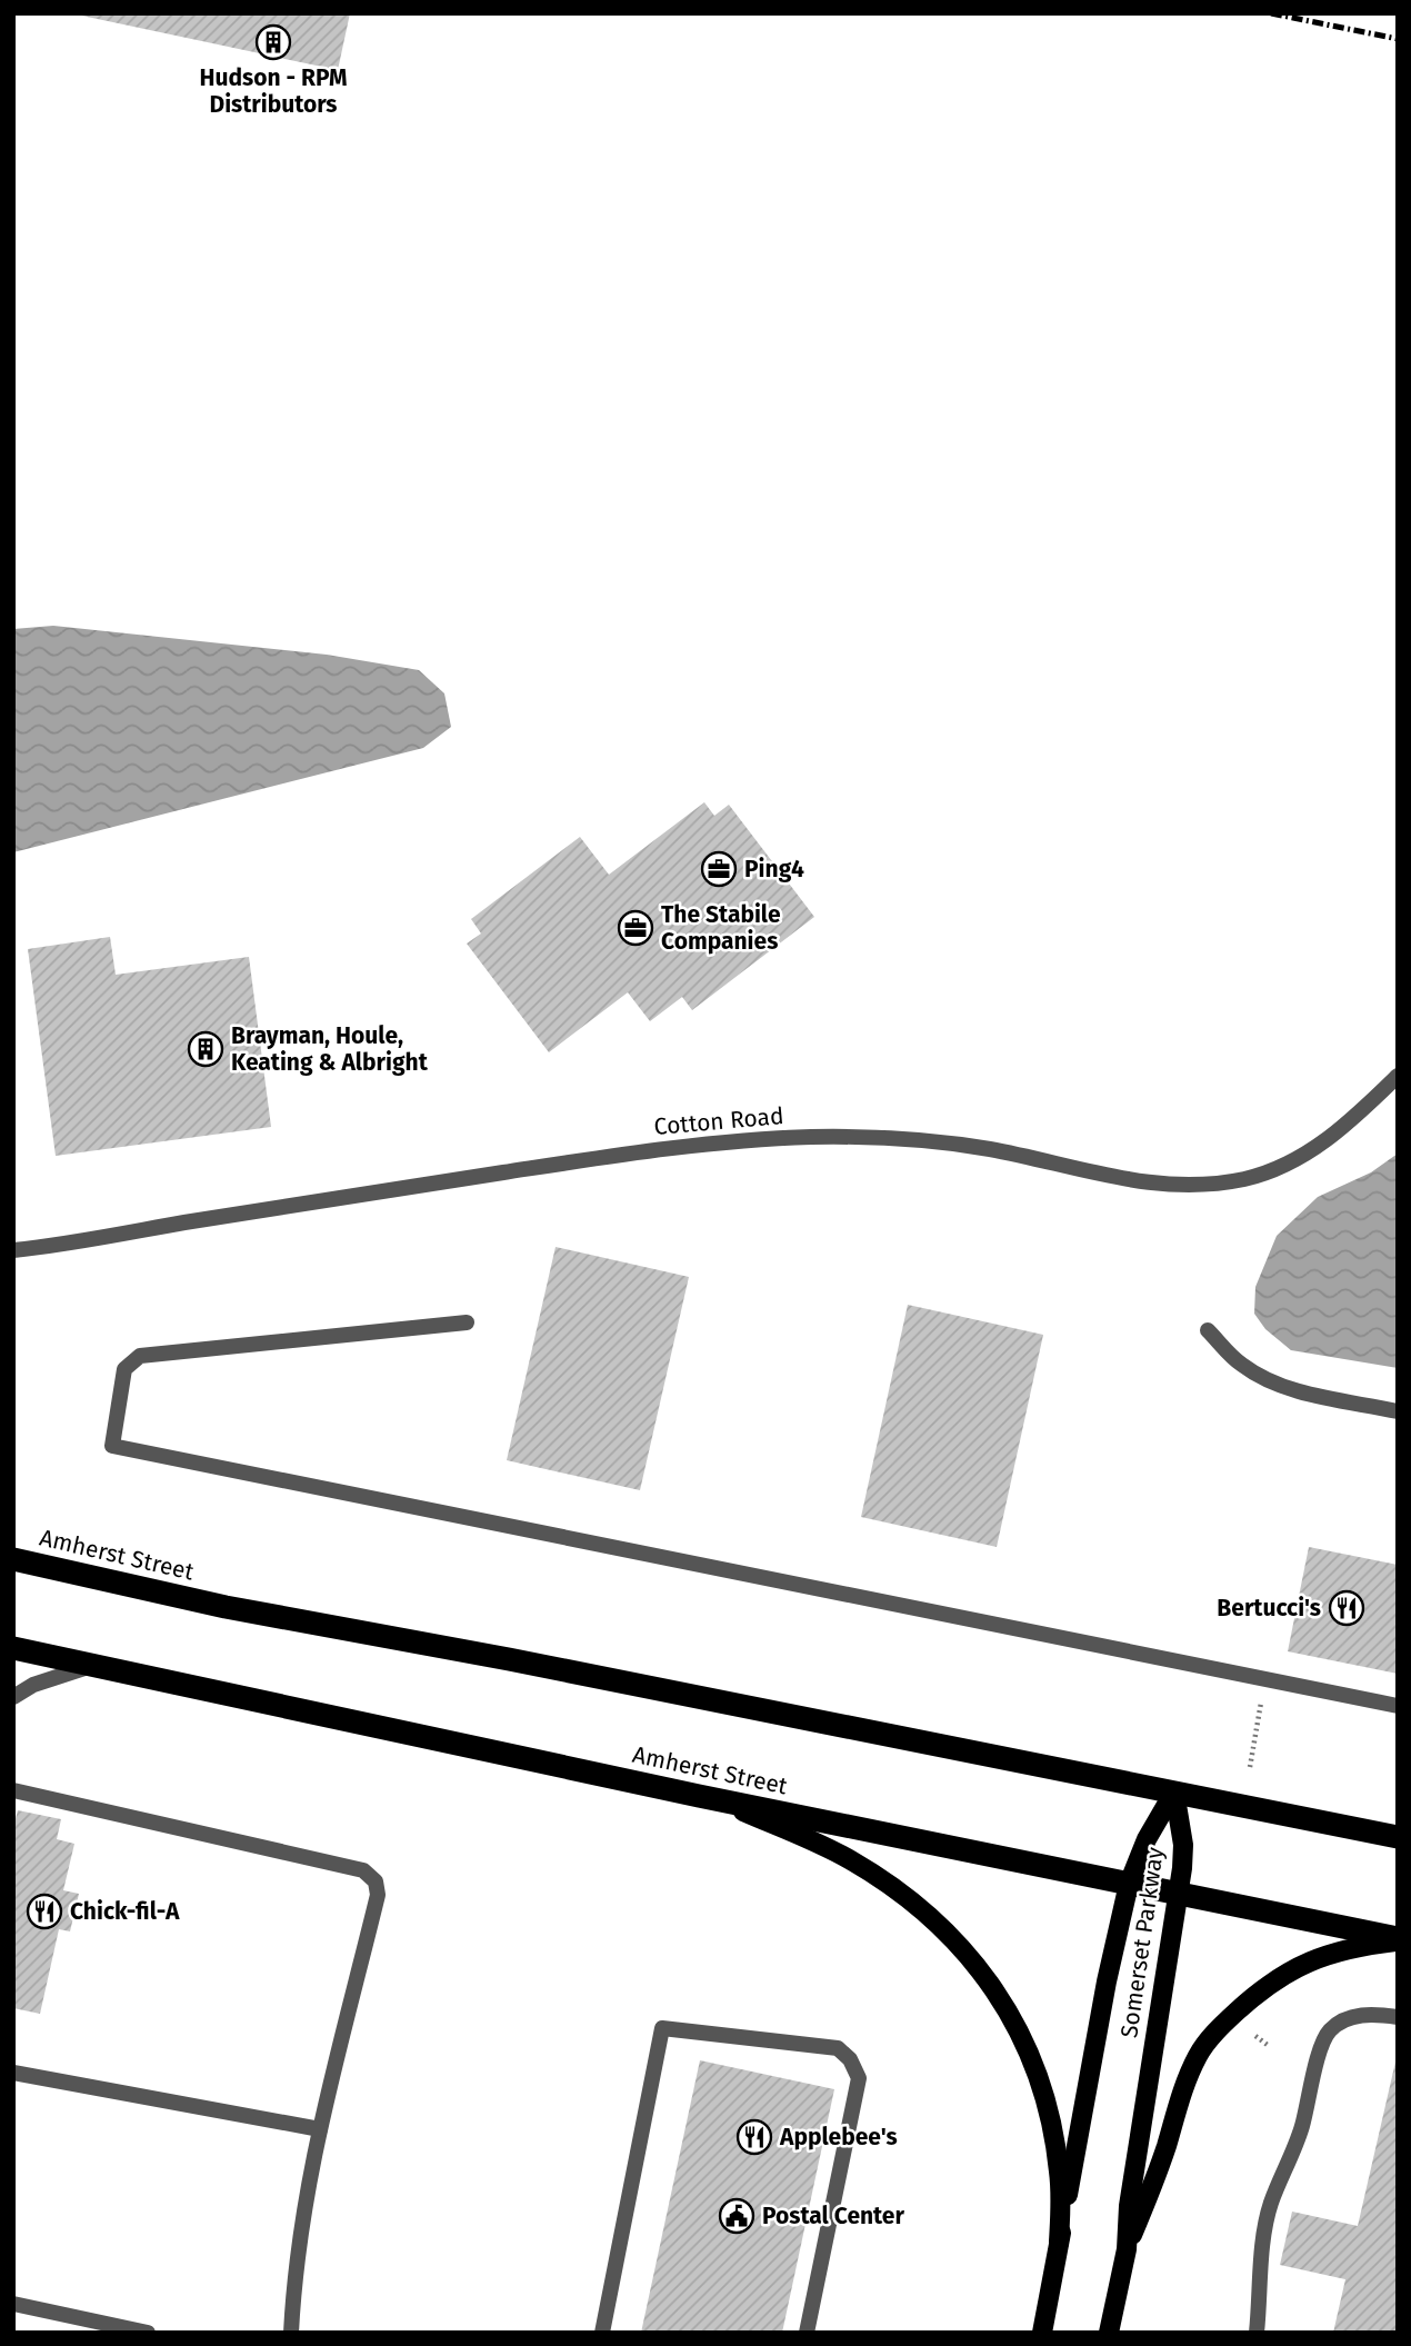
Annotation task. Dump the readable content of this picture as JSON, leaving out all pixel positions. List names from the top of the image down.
{
  "streets": {
    "highway": ["Amherst Street"],
    "main road": ["Somerset Parkway"],
    "street": ["Cotton Road"]
  },
  "crossings": [
    ["Amherst Street", "Somerset Parkway"]
  ],
  "places": {
    "building": ["Hudson - RPM Distributors", "Brayman, Houle, Keating & Albright"],
    "office": ["Ping4", "The Stabile Companies"],
    "restaurant": ["Bertucci's", "Chick-fil-A", "Applebee's"],
    "public building": ["Postal Center"]
  }
}
